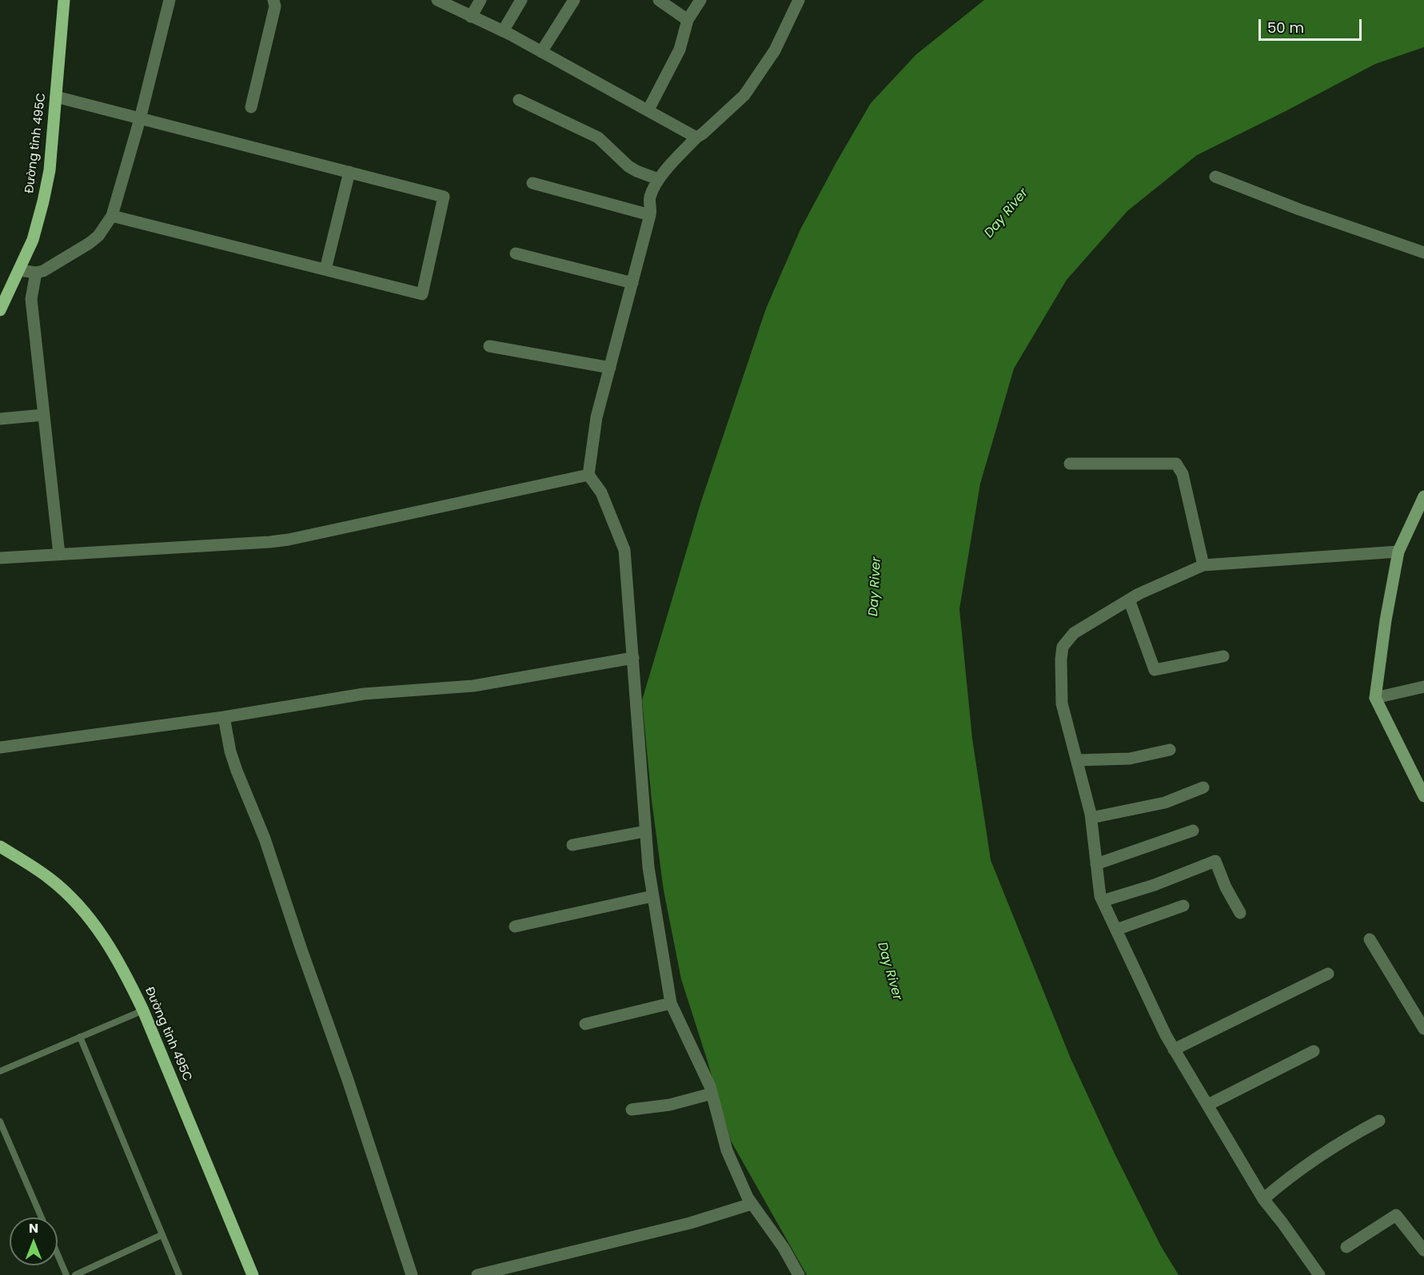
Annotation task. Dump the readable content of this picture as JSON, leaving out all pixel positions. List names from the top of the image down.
{
  "streets": {
    "main road": ["Đường tỉnh 495C"]
  },
  "water": ["Day River"],
  "scale_bar": "50 m",
  "north": "top"
}
